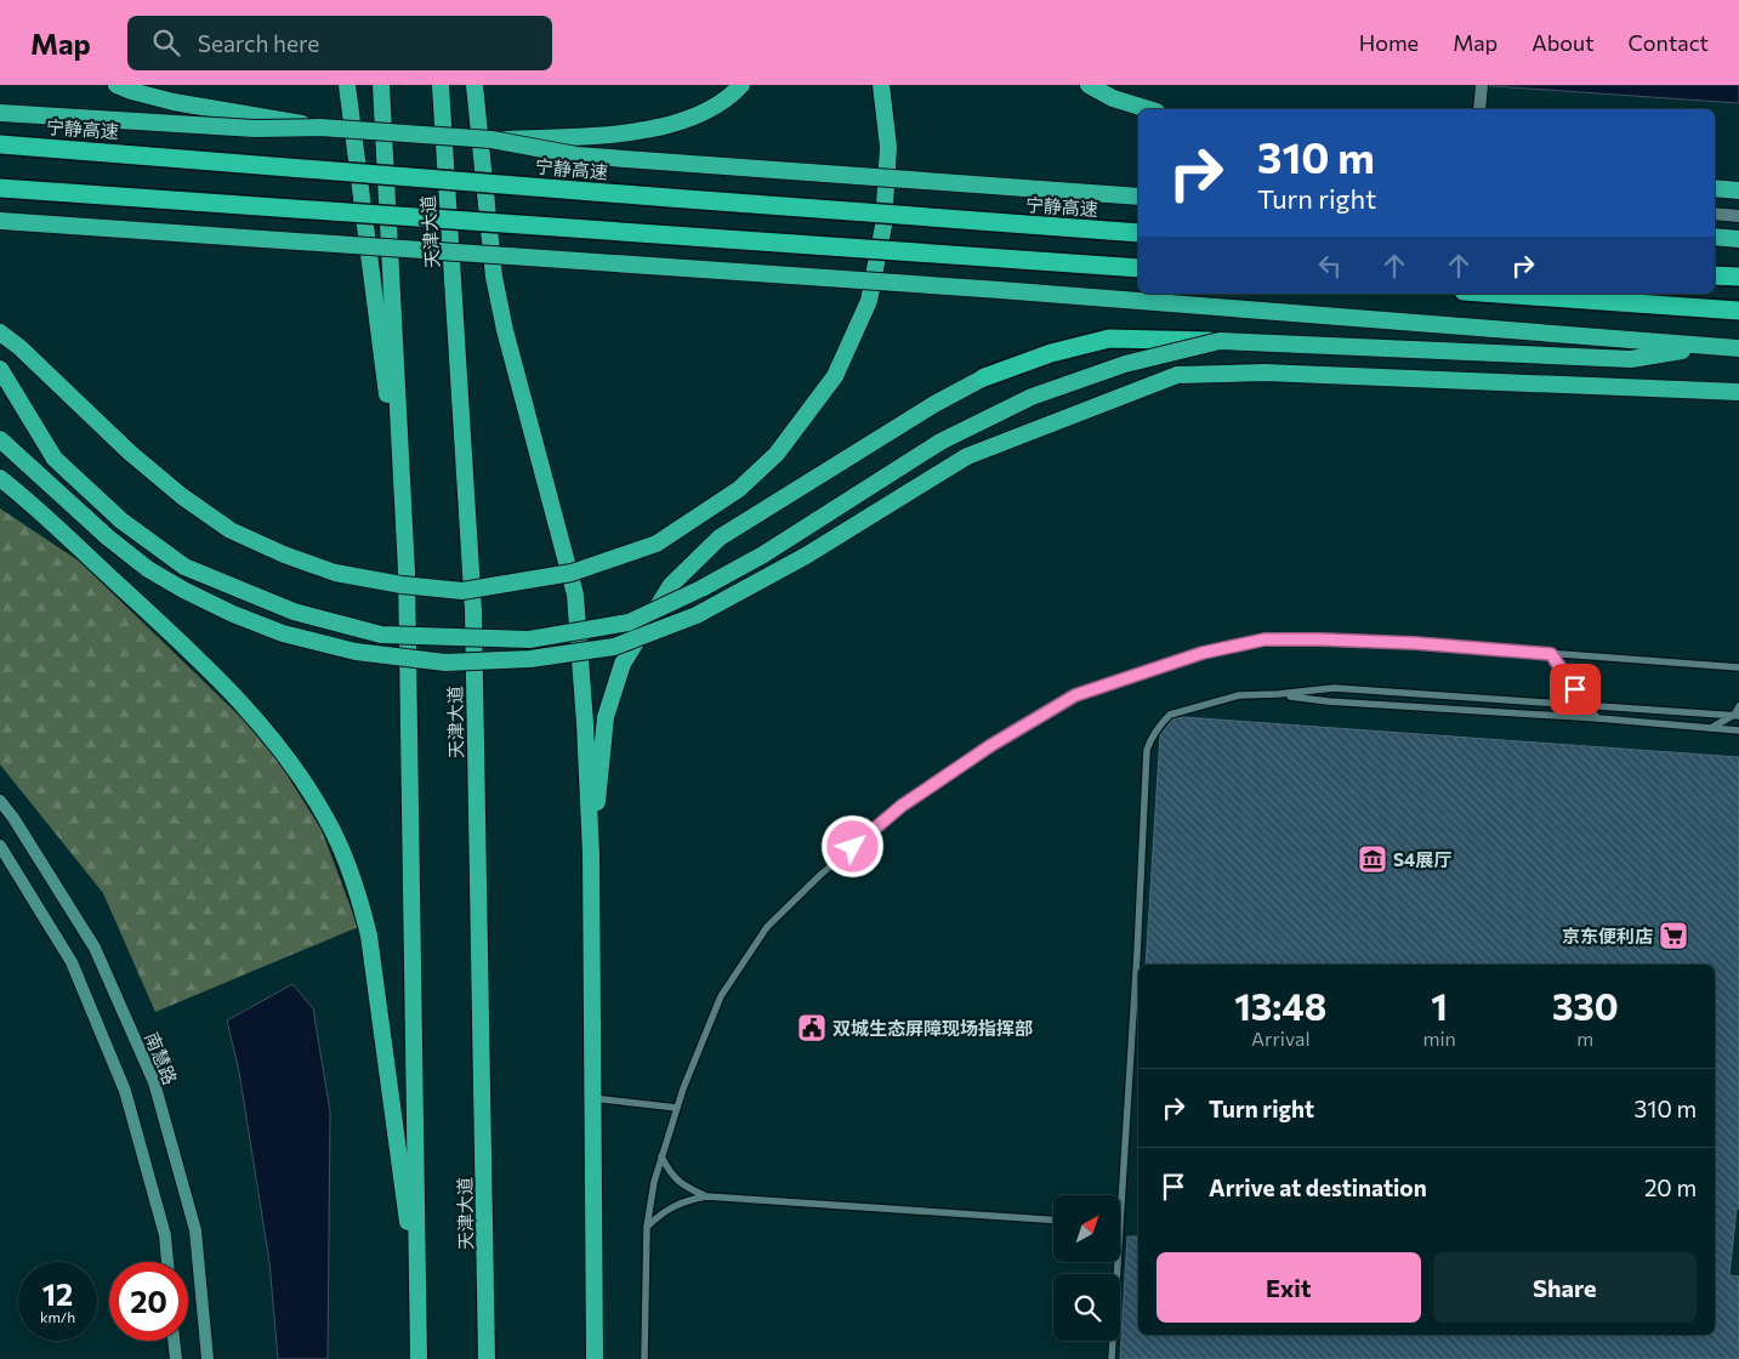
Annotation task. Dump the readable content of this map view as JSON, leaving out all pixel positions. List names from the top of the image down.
{
  "streets": {
    "highway": ["宁静高速", "天津大道"],
    "main road": ["南慧路"]
  },
  "places": {
    "museum": ["S4展厅"],
    "supermarket": ["京东便利店"],
    "public building": ["双城生态屏障现场指挥部"]
  },
  "north": "top right",
  "page": {
    "header": "Map",
    "search": "Search here",
    "nav": [
      "Home",
      "Map",
      "About",
      "Contact"
    ],
    "turn": ["310 m", "Turn right"],
    "eta": [
      "13:48",
      "Arrival",
      "1",
      "min",
      "330",
      "m"
    ],
    "list": [
      {
        "name": "Turn right",
        "value": "310 m"
      },
      {
        "name": "Arrive at destination",
        "value": "20 m"
      }
    ],
    "buttons": ["Exit", "Share"],
    "speed": "12 km/h",
    "limit": "20"
  }
}
